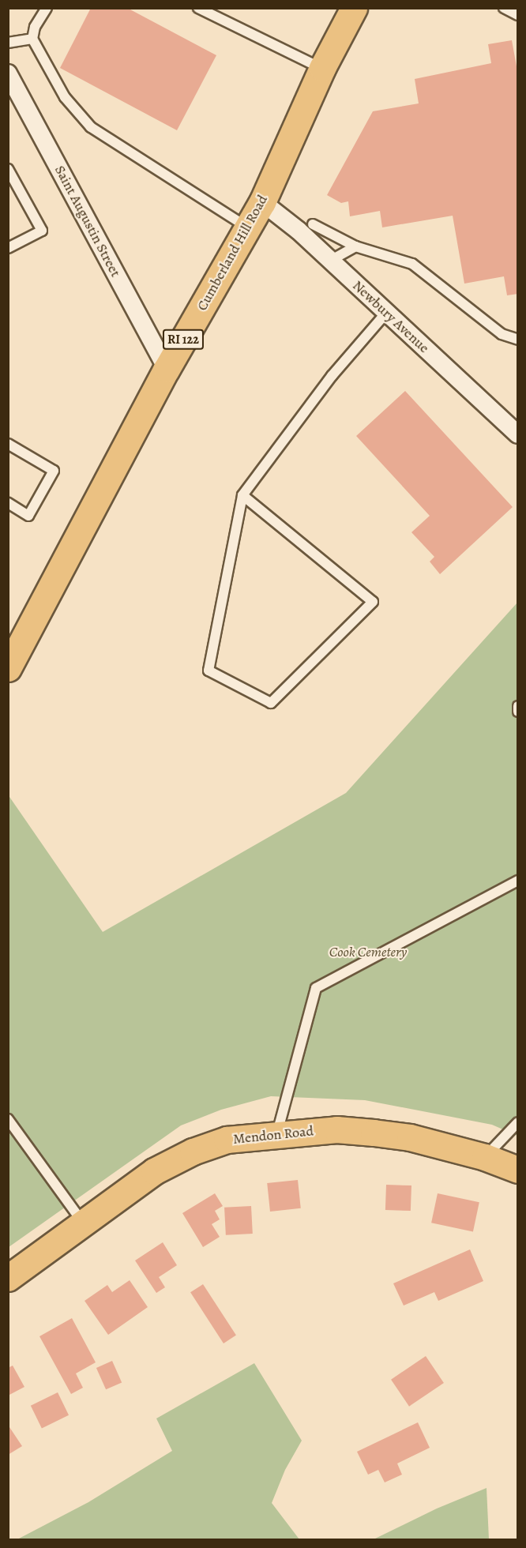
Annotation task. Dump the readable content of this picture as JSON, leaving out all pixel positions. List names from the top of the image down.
{
  "streets": {
    "main road": ["Cumberland Hill Road", "RI 122", "Mendon Road"],
    "street": ["Saint Augustin Street", "Newbury Avenue"]
  },
  "crossings": [
    ["Saint Augustin Street", "Cumberland Hill Road"],
    ["Cumberland Hill Road", "Newbury Avenue"]
  ],
  "parks": ["Cook Cemetery"]
}
